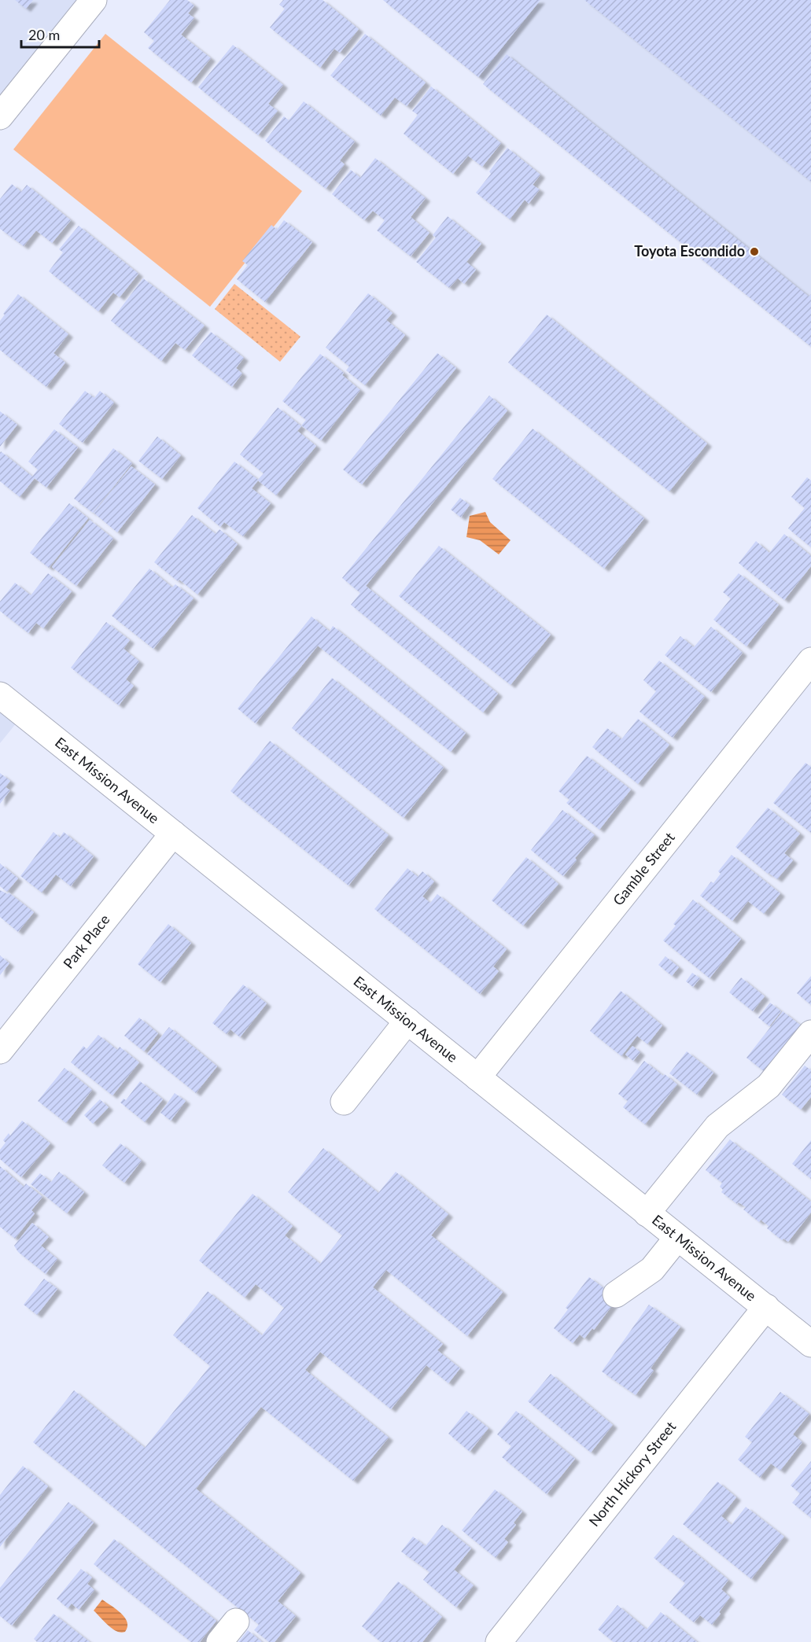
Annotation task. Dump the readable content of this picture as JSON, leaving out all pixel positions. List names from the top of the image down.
{
  "streets": {
    "street": [
      "East Mission Avenue",
      "Gamble Street",
      "Park Place",
      "North Hickory Street"
    ]
  },
  "crossings": [
    ["East Mission Avenue", "Gamble Street"],
    ["East Mission Avenue", "Park Place"],
    ["East Mission Avenue", "North Hickory Street"]
  ],
  "places": ["Toyota Escondido"],
  "scale_bar": "20 m"
}
